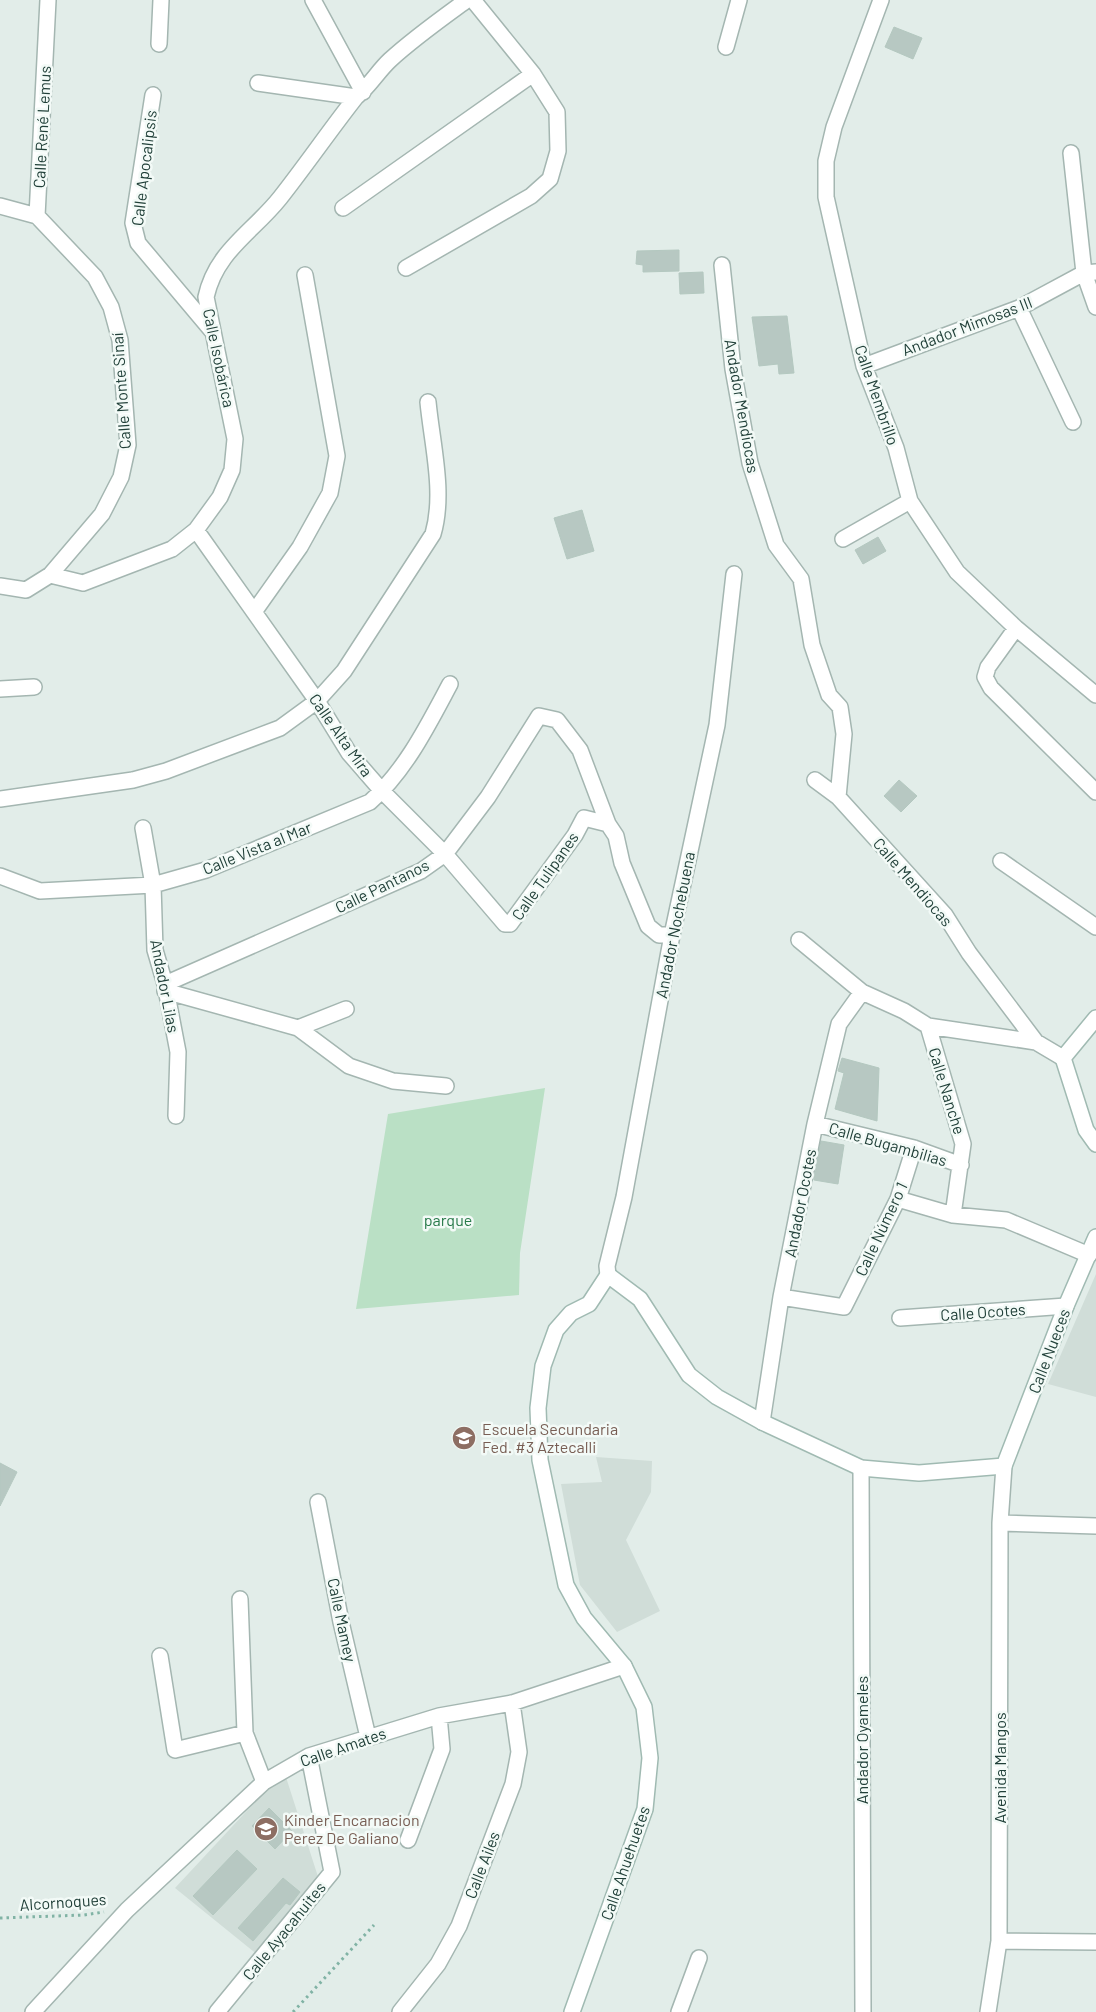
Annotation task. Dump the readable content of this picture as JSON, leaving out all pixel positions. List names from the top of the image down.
{
  "streets": {
    "street": [
      "Calle René Lemus",
      "Calle Apocalipsis",
      "Andador Mimosas III",
      "Calle Isobárica",
      "Calle Monte Sinaí",
      "Calle Membrillo",
      "Andador Mendiocas",
      "Calle Alta Mira",
      "Calle Vista al Mar",
      "Calle Tulipanes",
      "Calle Mendiocas",
      "Calle Pantanos",
      "Andador Nochebuena",
      "Andador Lilas",
      "Calle Nanche",
      "Calle Bugambilias",
      "Andador Ocotes",
      "Calle Número 1",
      "Calle Ocotes",
      "Calle Nueces",
      "Calle Mamey",
      "Andador Oyameles",
      "Calle Amates",
      "Avenida Mangos",
      "Calle Ahuehuetes",
      "Calle Ailes",
      "Calle Ayacahuites"
    ],
    "path": ["Alcornoques"]
  },
  "crossings": [
    ["Calle René Lemus", "Calle Monte Sinaí"],
    ["Calle Apocalipsis", "Calle Isobárica"],
    ["Andador Mimosas III", "Calle Membrillo"],
    ["Calle Isobárica", "Calle Monte Sinaí"],
    ["Calle Isobárica", "Calle Alta Mira"],
    ["Andador Mendiocas", "Calle Mendiocas"],
    ["Calle Alta Mira", "Calle Vista al Mar"],
    ["Calle Alta Mira", "Calle Tulipanes"],
    ["Calle Alta Mira", "Calle Pantanos"],
    ["Calle Vista al Mar", "Andador Lilas"],
    ["Calle Tulipanes", "Calle Pantanos"],
    ["Calle Pantanos", "Andador Lilas"],
    ["Andador Nochebuena", "Calle Ahuehuetes"],
    ["Calle Nanche", "Calle Bugambilias"],
    ["Calle Bugambilias", "Andador Ocotes"],
    ["Calle Bugambilias", "Calle Número 1"],
    ["Andador Ocotes", "Calle Número 1"],
    ["Calle Ocotes", "Calle Nueces"],
    ["Calle Nueces", "Avenida Mangos"],
    ["Calle Mamey", "Calle Amates"],
    ["Calle Amates", "Calle Ahuehuetes"],
    ["Calle Amates", "Calle Ailes"],
    ["Calle Amates", "Alcornoques"],
    ["Calle Amates", "Calle Ayacahuites"]
  ],
  "parks": ["parque"],
  "places": {
    "school or university": ["Escuela Secundaria Fed. #3 Aztecalli", "Kinder Encarnacion Perez De Galiano"]
  }
}
